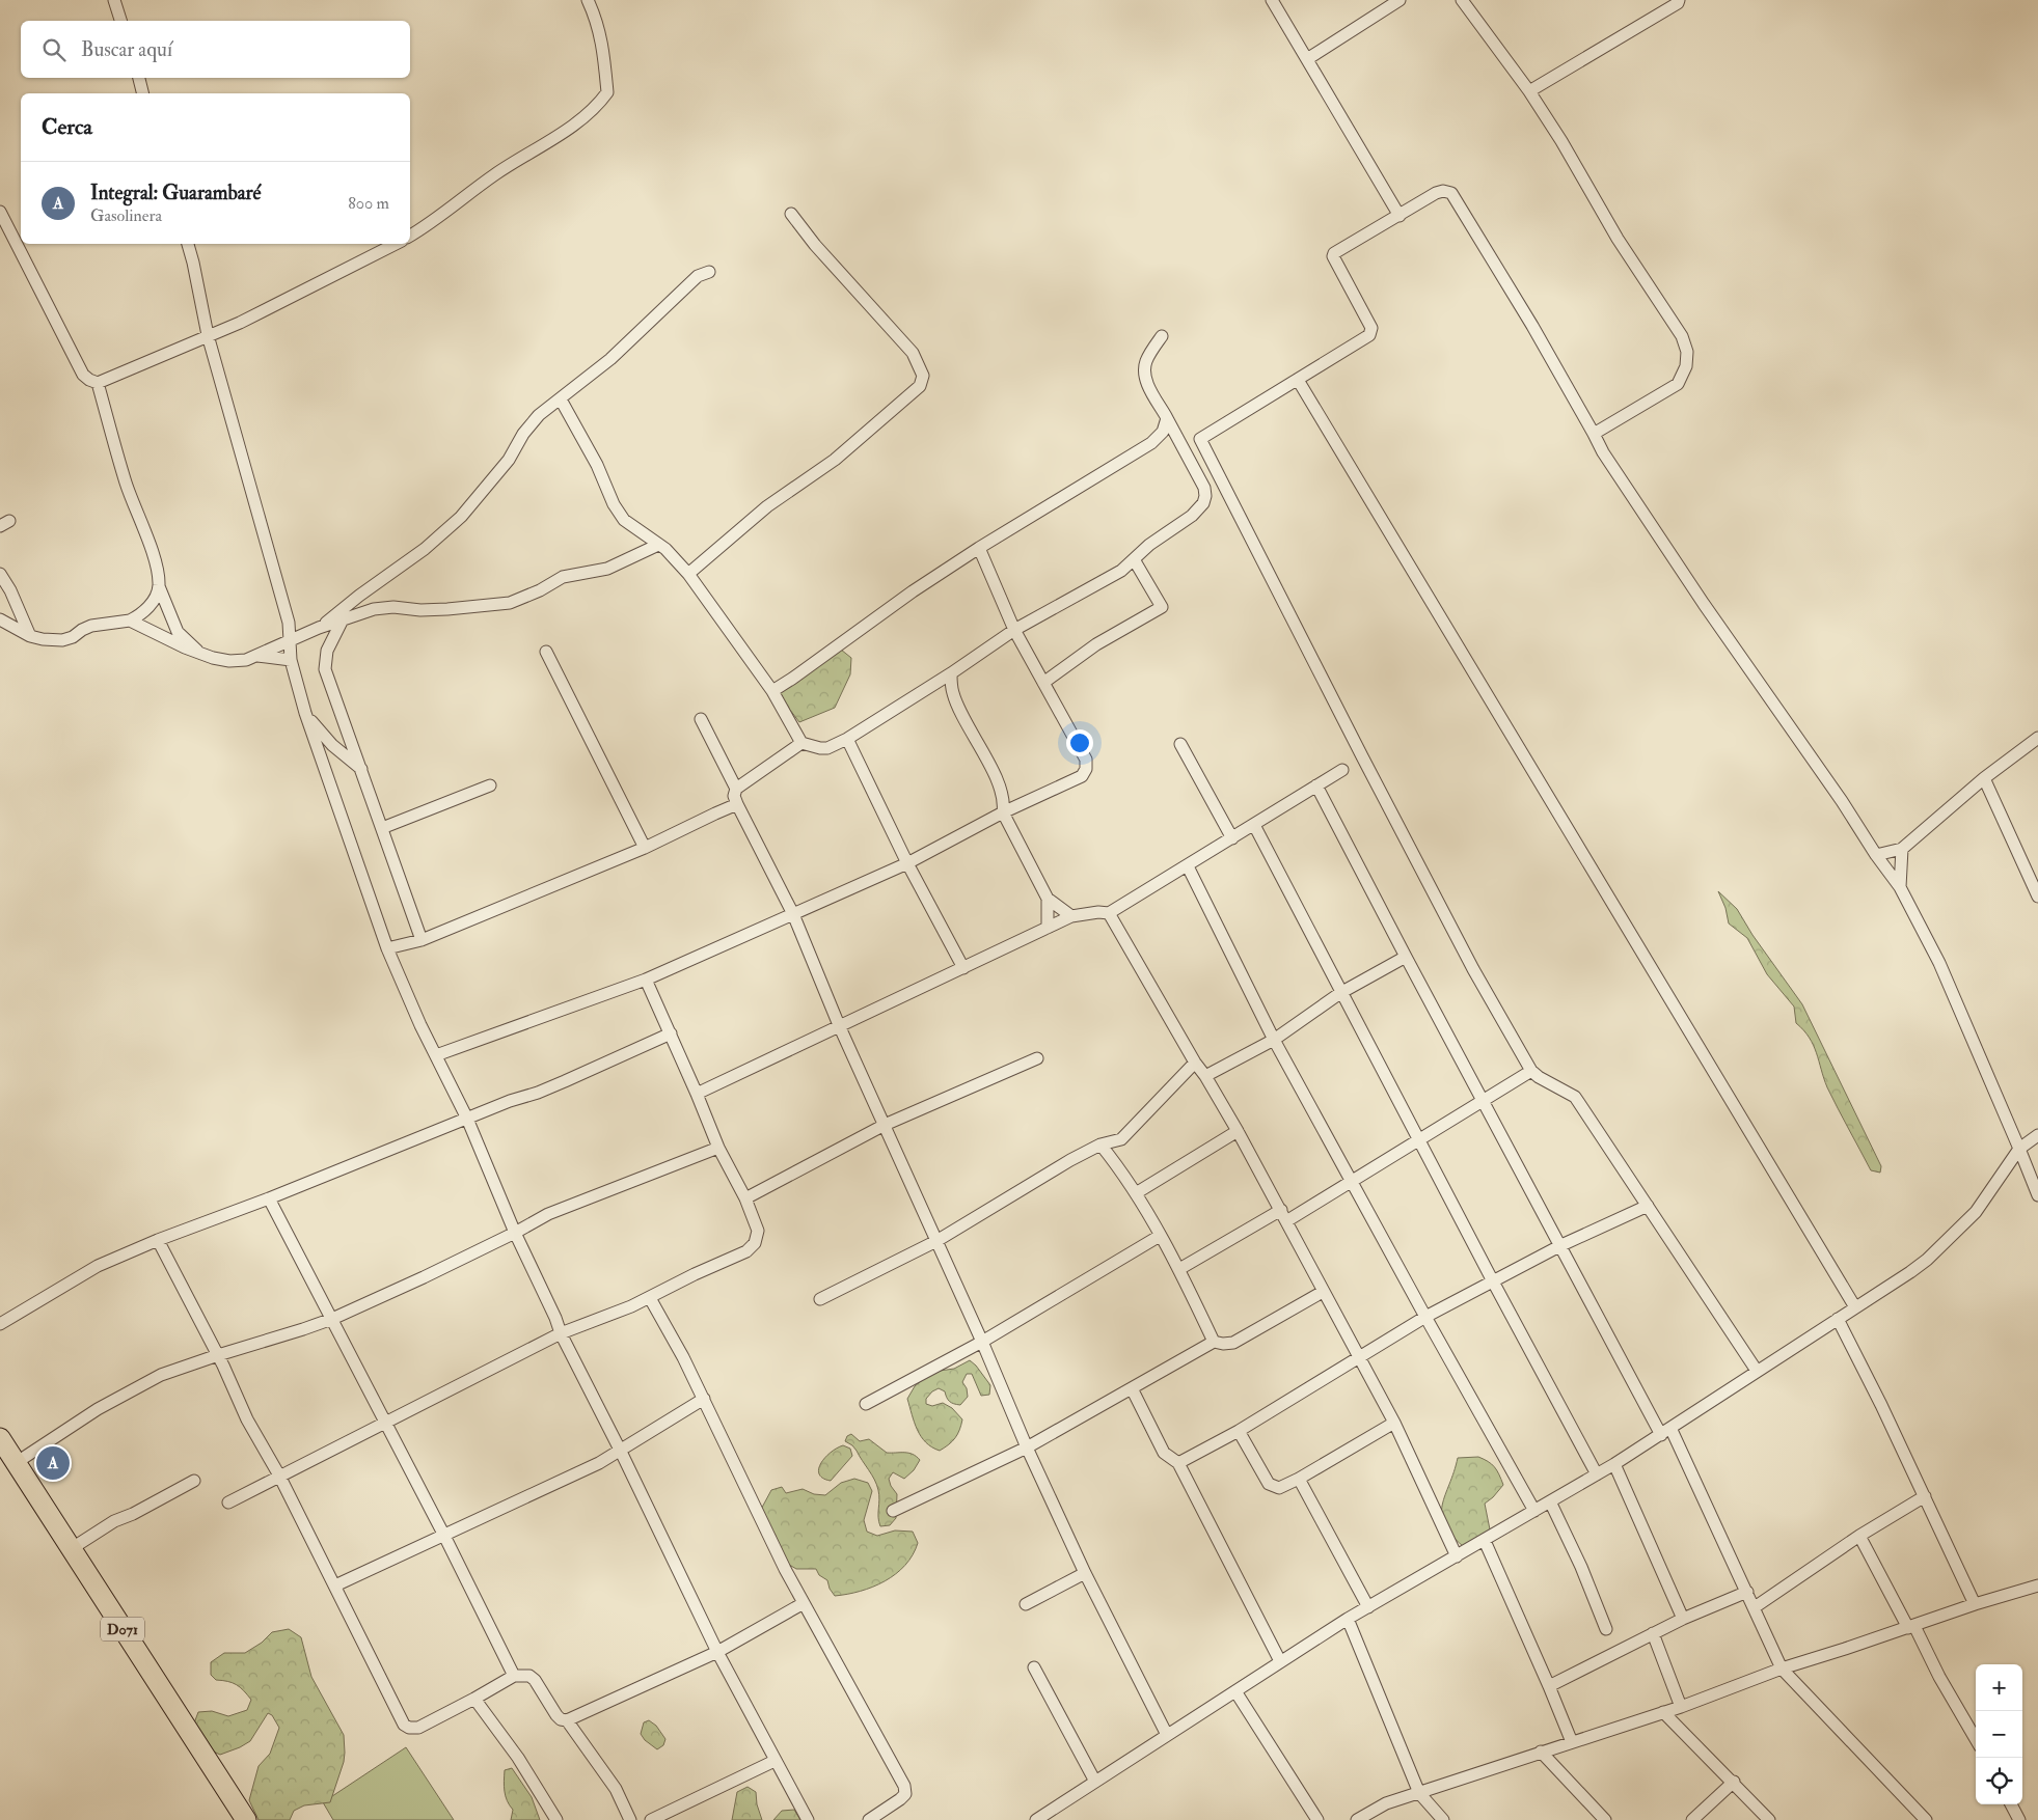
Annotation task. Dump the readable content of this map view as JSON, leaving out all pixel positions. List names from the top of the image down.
{
  "streets": {
    "main road": ["D071"]
  },
  "page": {
    "search": "Buscar aquí",
    "heading": "Cerca",
    "list": [
      {
        "mark": "A",
        "name": "Integral: Guarambaré",
        "note": "Gasolinera",
        "value": "800 m"
      }
    ],
    "pins": "A",
    "map_buttons": ["+", "−"]
  }
}
